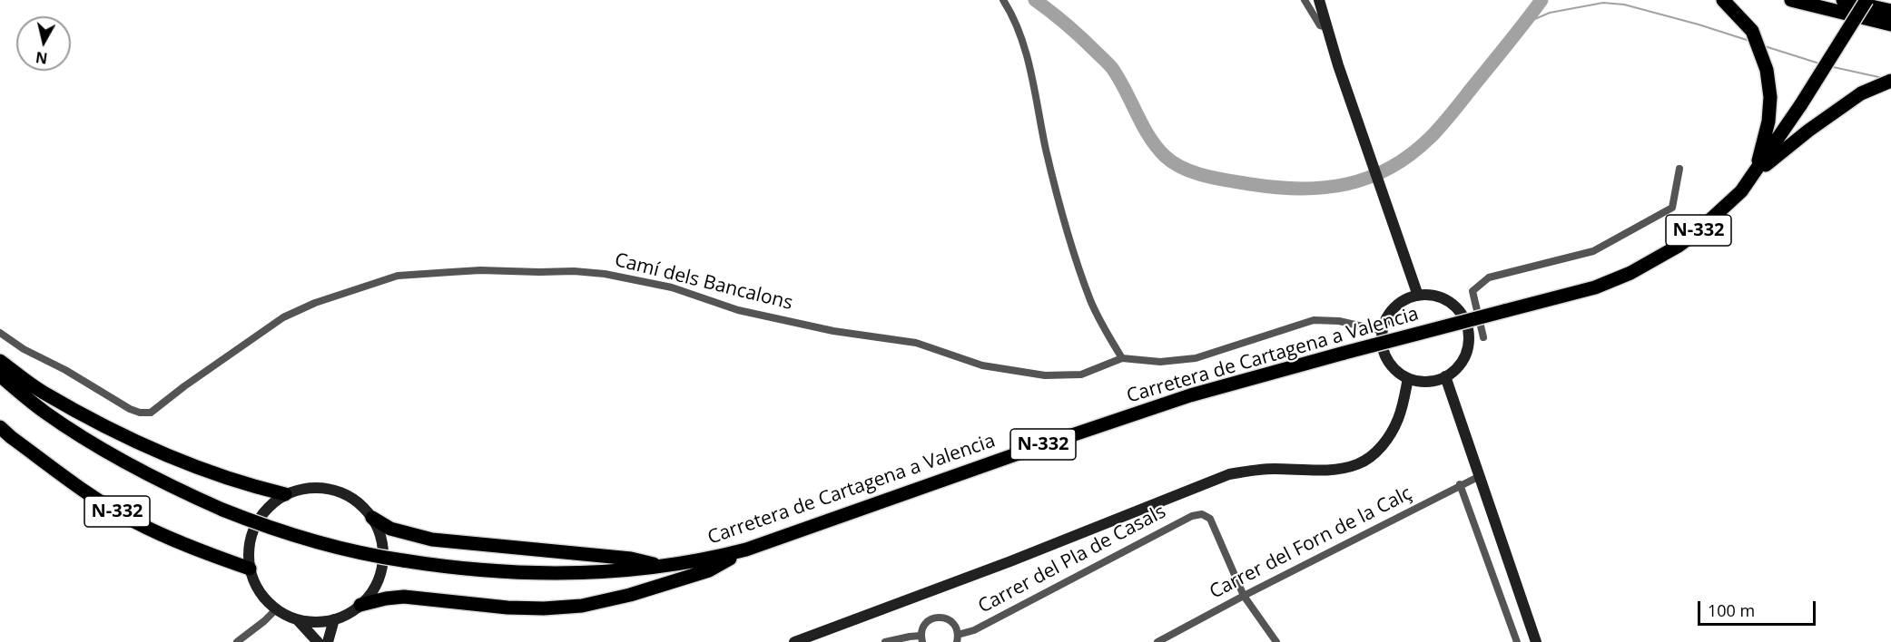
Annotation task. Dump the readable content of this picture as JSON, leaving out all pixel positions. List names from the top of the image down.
{
  "streets": {
    "highway": ["N-332", "Carretera de Cartagena a Valencia"],
    "street": ["Camí dels Bancalons", "Carrer del Forn de la Calç", "Carrer del Pla de Casals"]
  },
  "crossings": [
    ["Carrer del Forn de la Calç", "Carrer del Pla de Casals"]
  ],
  "scale_bar": "100 m",
  "north": "bottom"
}
